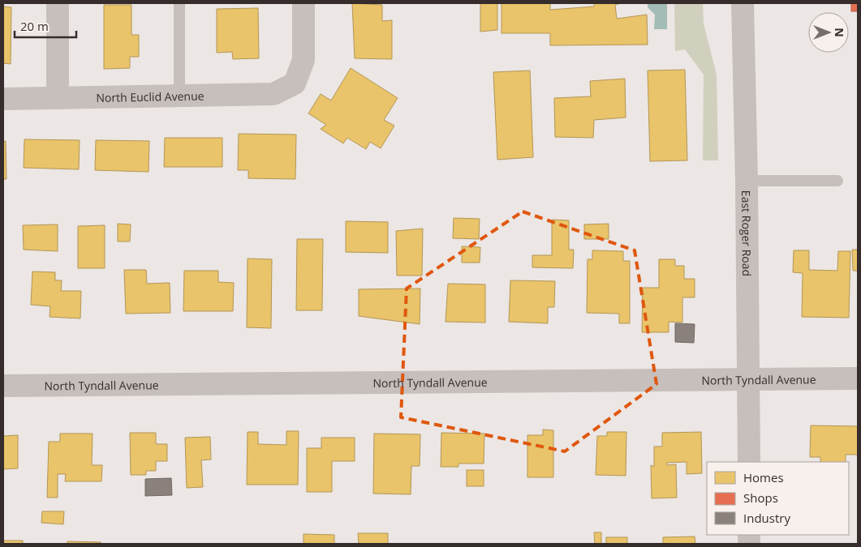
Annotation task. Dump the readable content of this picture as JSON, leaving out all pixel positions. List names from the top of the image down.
{
  "streets": {
    "street": ["North Euclid Avenue", "East Roger Road", "North Tyndall Avenue"]
  },
  "crossings": [
    ["East Roger Road", "North Tyndall Avenue"]
  ],
  "legend": ["Homes", "Shops", "Industry"],
  "scale_bar": "20 m",
  "north": "right"
}
